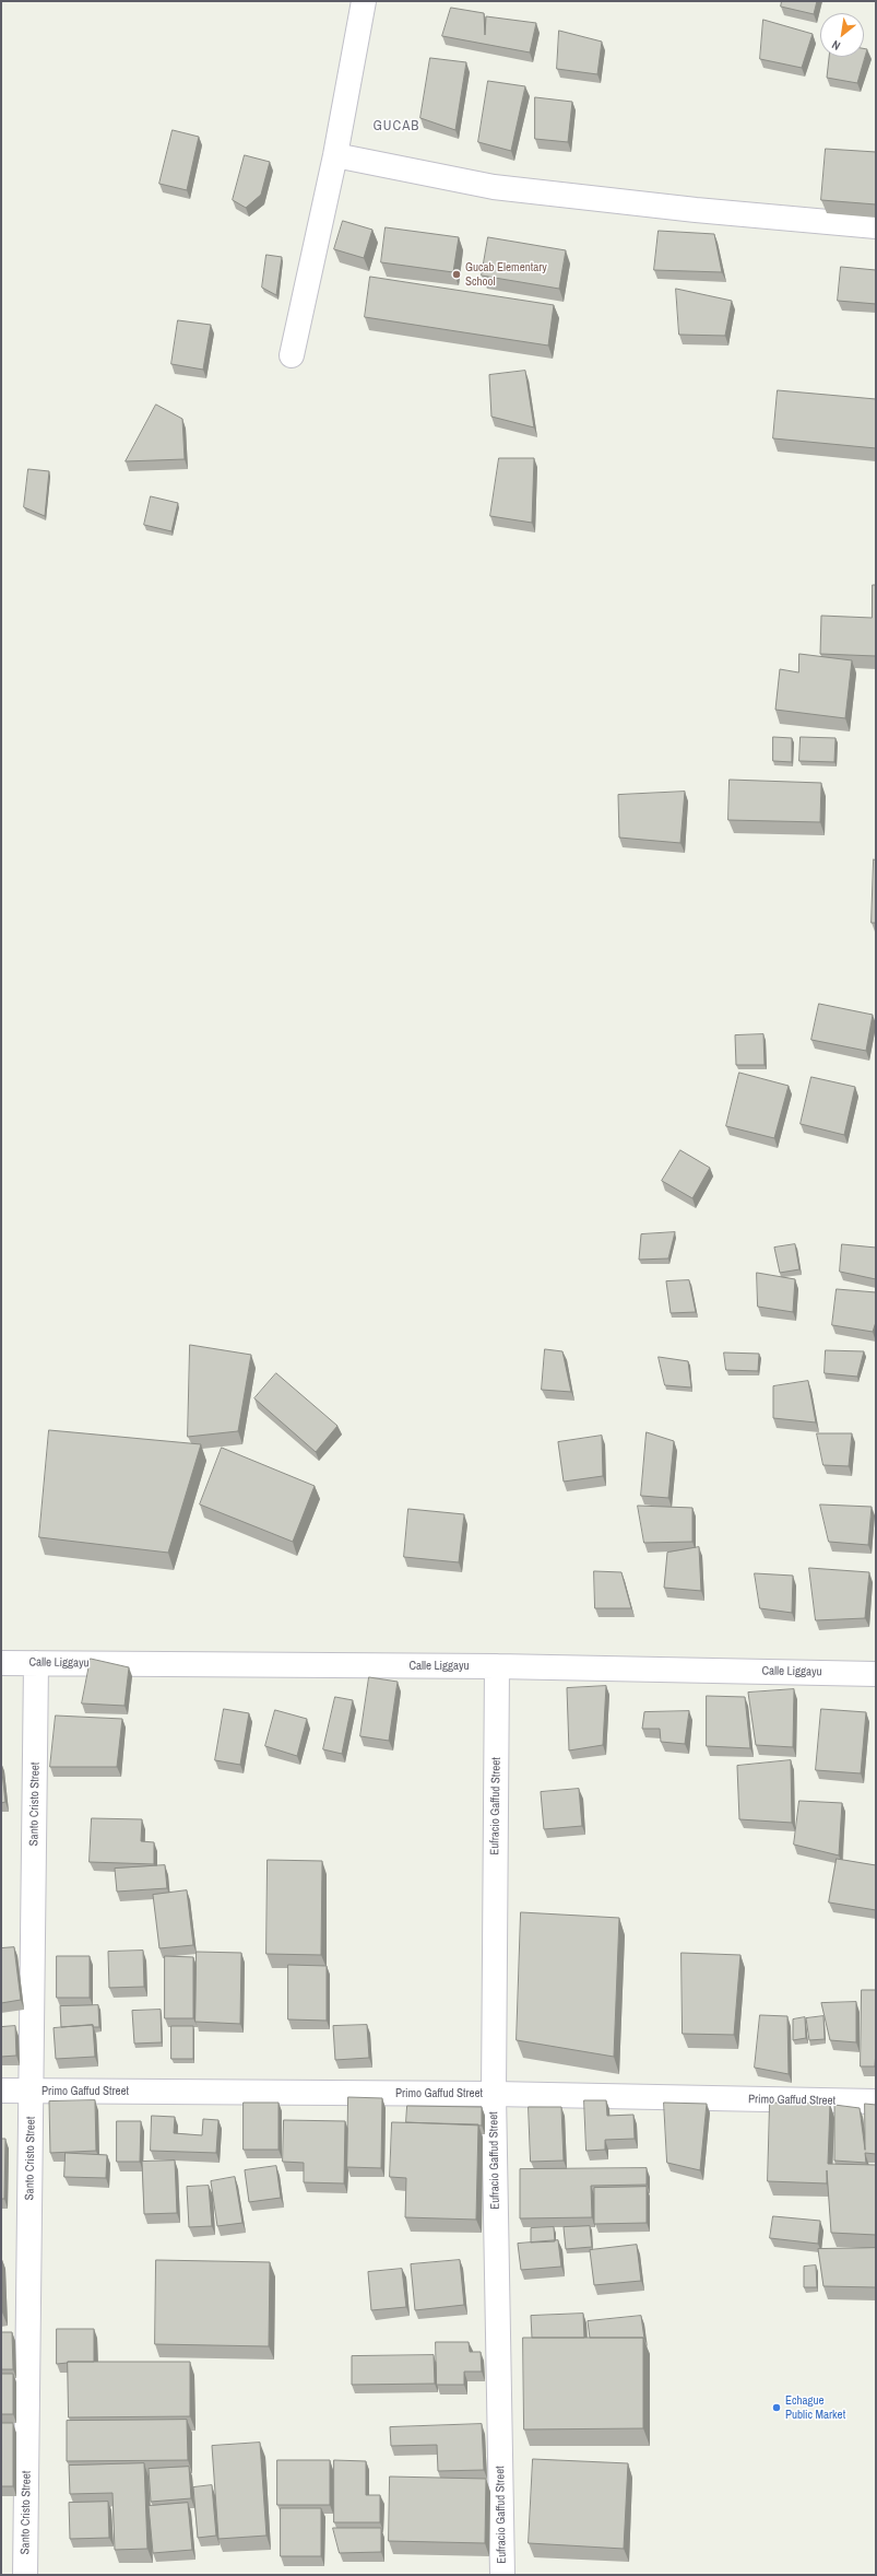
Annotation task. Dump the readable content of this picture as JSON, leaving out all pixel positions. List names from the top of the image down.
{
  "streets": {
    "street": [
      "Calle Liggayu",
      "Santo Cristo Street",
      "Eufracio Gaffud Street",
      "Primo Gaffud Street"
    ]
  },
  "crossings": [
    ["Calle Liggayu", "Santo Cristo Street"],
    ["Calle Liggayu", "Eufracio Gaffud Street"],
    ["Santo Cristo Street", "Primo Gaffud Street"],
    ["Eufracio Gaffud Street", "Primo Gaffud Street"]
  ],
  "districts": ["GUCAB"],
  "places": ["Gucab Elementary School", "Echague Public Market"],
  "north": "bottom left"
}
